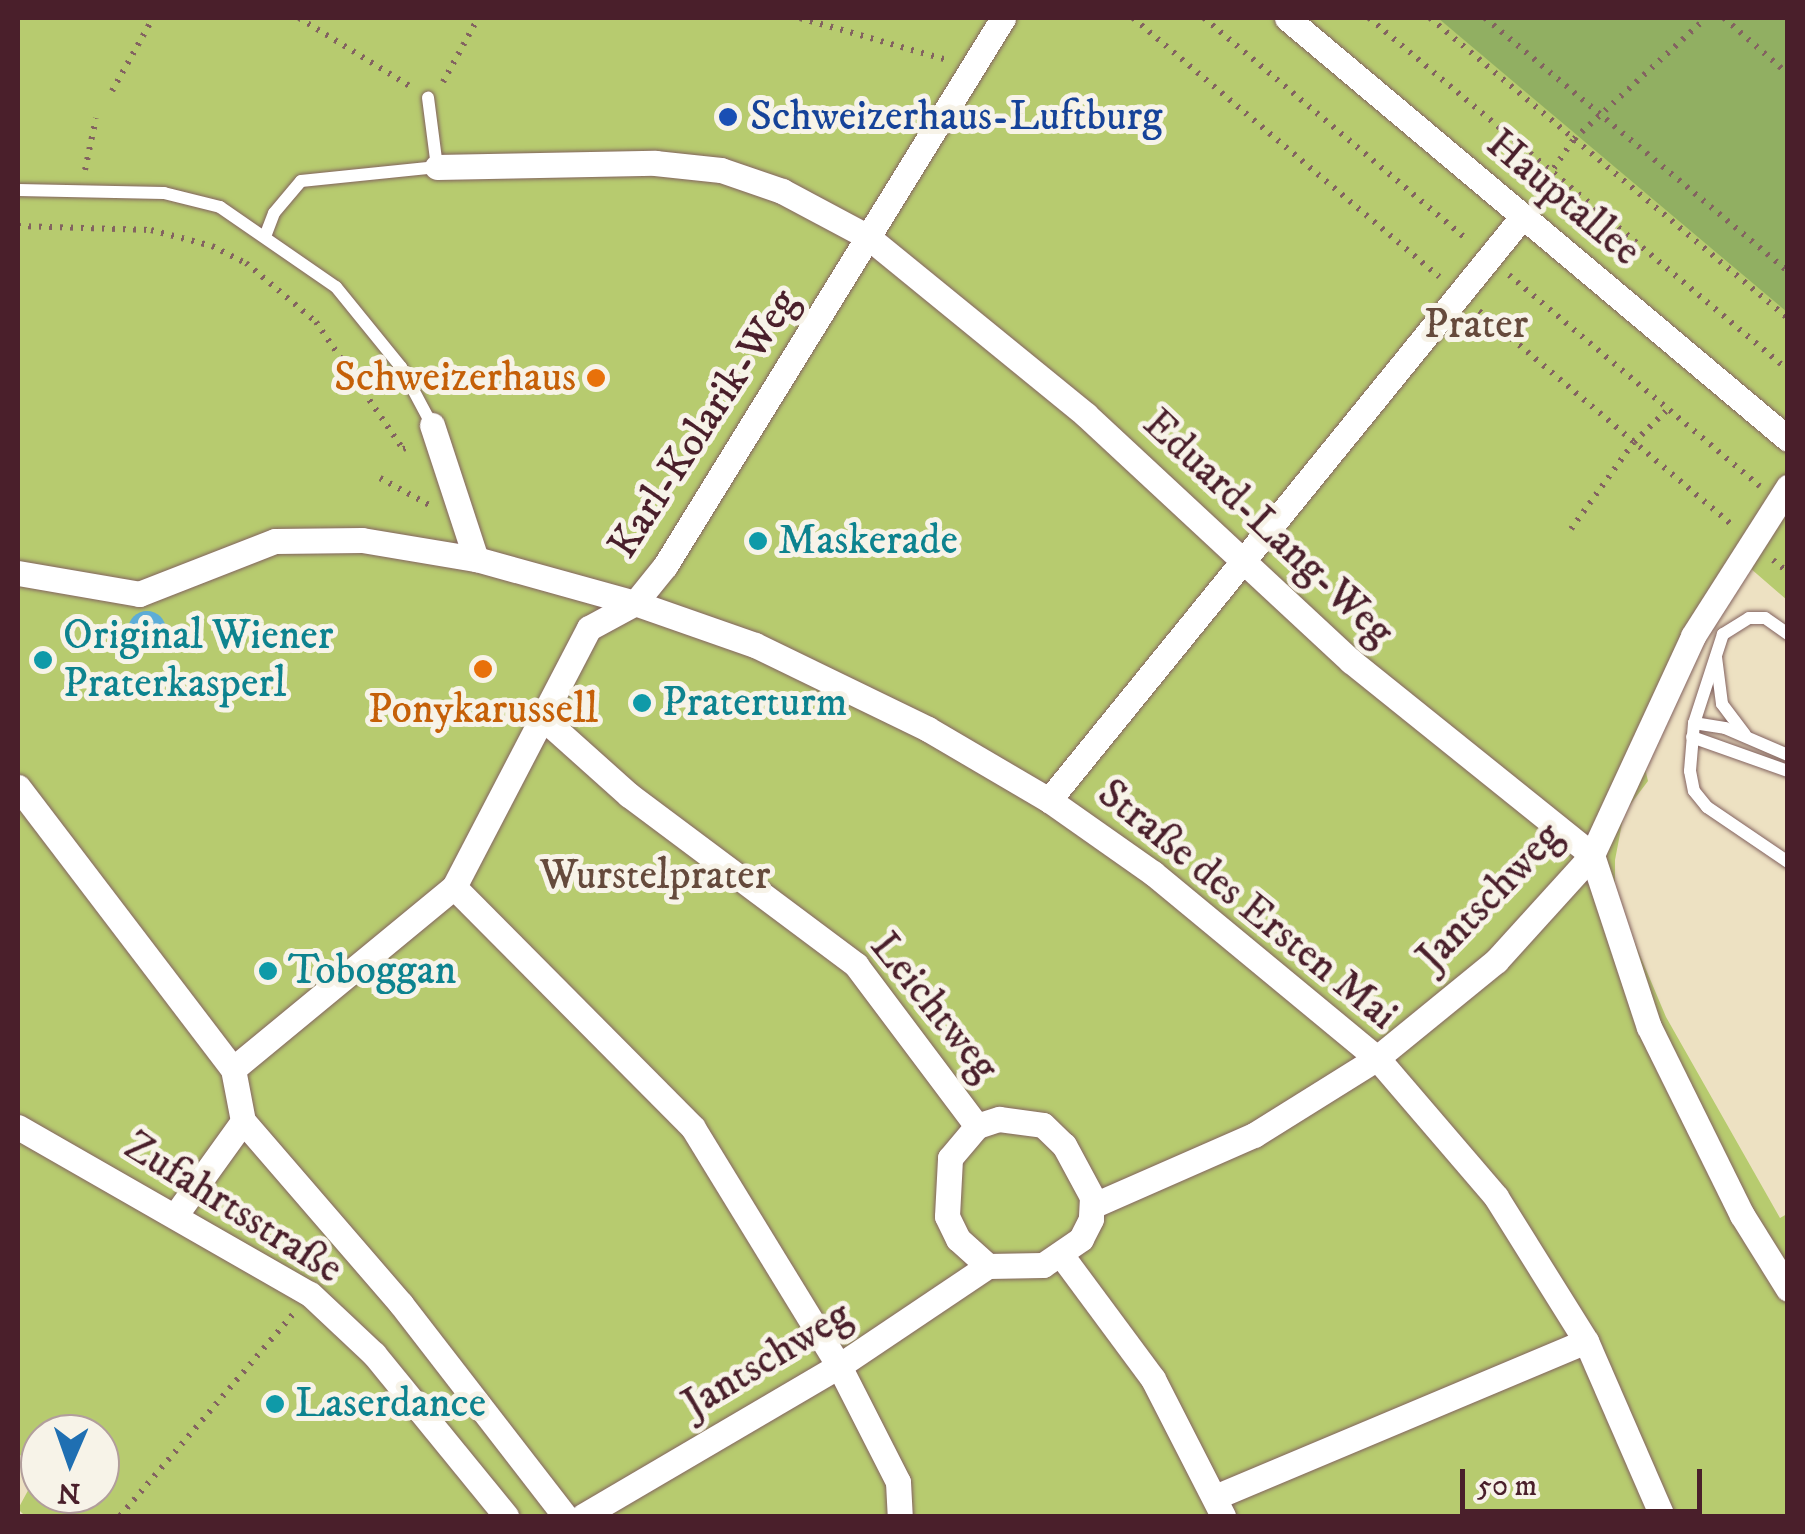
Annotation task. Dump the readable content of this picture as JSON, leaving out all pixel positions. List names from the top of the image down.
{
  "streets": {
    "street": [
      "Hauptallee",
      "Karl-Kolarik-Weg",
      "Eduard-Lang-Weg",
      "Jantschweg",
      "Straße des Ersten Mai",
      "Leichtweg",
      "Zufahrtsstraße"
    ]
  },
  "crossings": [
    ["Karl-Kolarik-Weg", "Eduard-Lang-Weg"],
    ["Karl-Kolarik-Weg", "Straße des Ersten Mai"],
    ["Karl-Kolarik-Weg", "Leichtweg"],
    ["Eduard-Lang-Weg", "Jantschweg"],
    ["Jantschweg", "Straße des Ersten Mai"],
    ["Jantschweg", "Leichtweg"]
  ],
  "parks": ["Prater", "Wurstelprater"],
  "places": [
    "Schweizerhaus-Luftburg",
    "Schweizerhaus",
    "Maskerade",
    "Original Wiener Praterkasperl",
    "Ponykarussell",
    "Praterturm",
    "Toboggan",
    "Laserdance"
  ],
  "scale_bar": "50 m",
  "north": "bottom"
}
